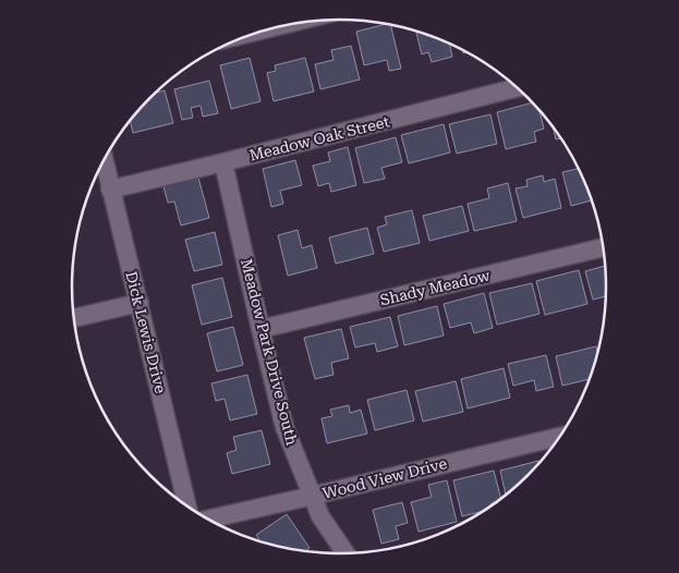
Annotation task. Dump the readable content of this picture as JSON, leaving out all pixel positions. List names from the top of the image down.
{
  "streets": {
    "street": [
      "Meadow Oak Street",
      "Shady Meadow",
      "Dick Lewis Drive",
      "Meadow Park Drive South",
      "Wood View Drive"
    ]
  },
  "crossings": [
    ["Meadow Oak Street", "Dick Lewis Drive"],
    ["Meadow Oak Street", "Meadow Park Drive South"],
    ["Shady Meadow", "Meadow Park Drive South"],
    ["Meadow Park Drive South", "Wood View Drive"]
  ]
}
